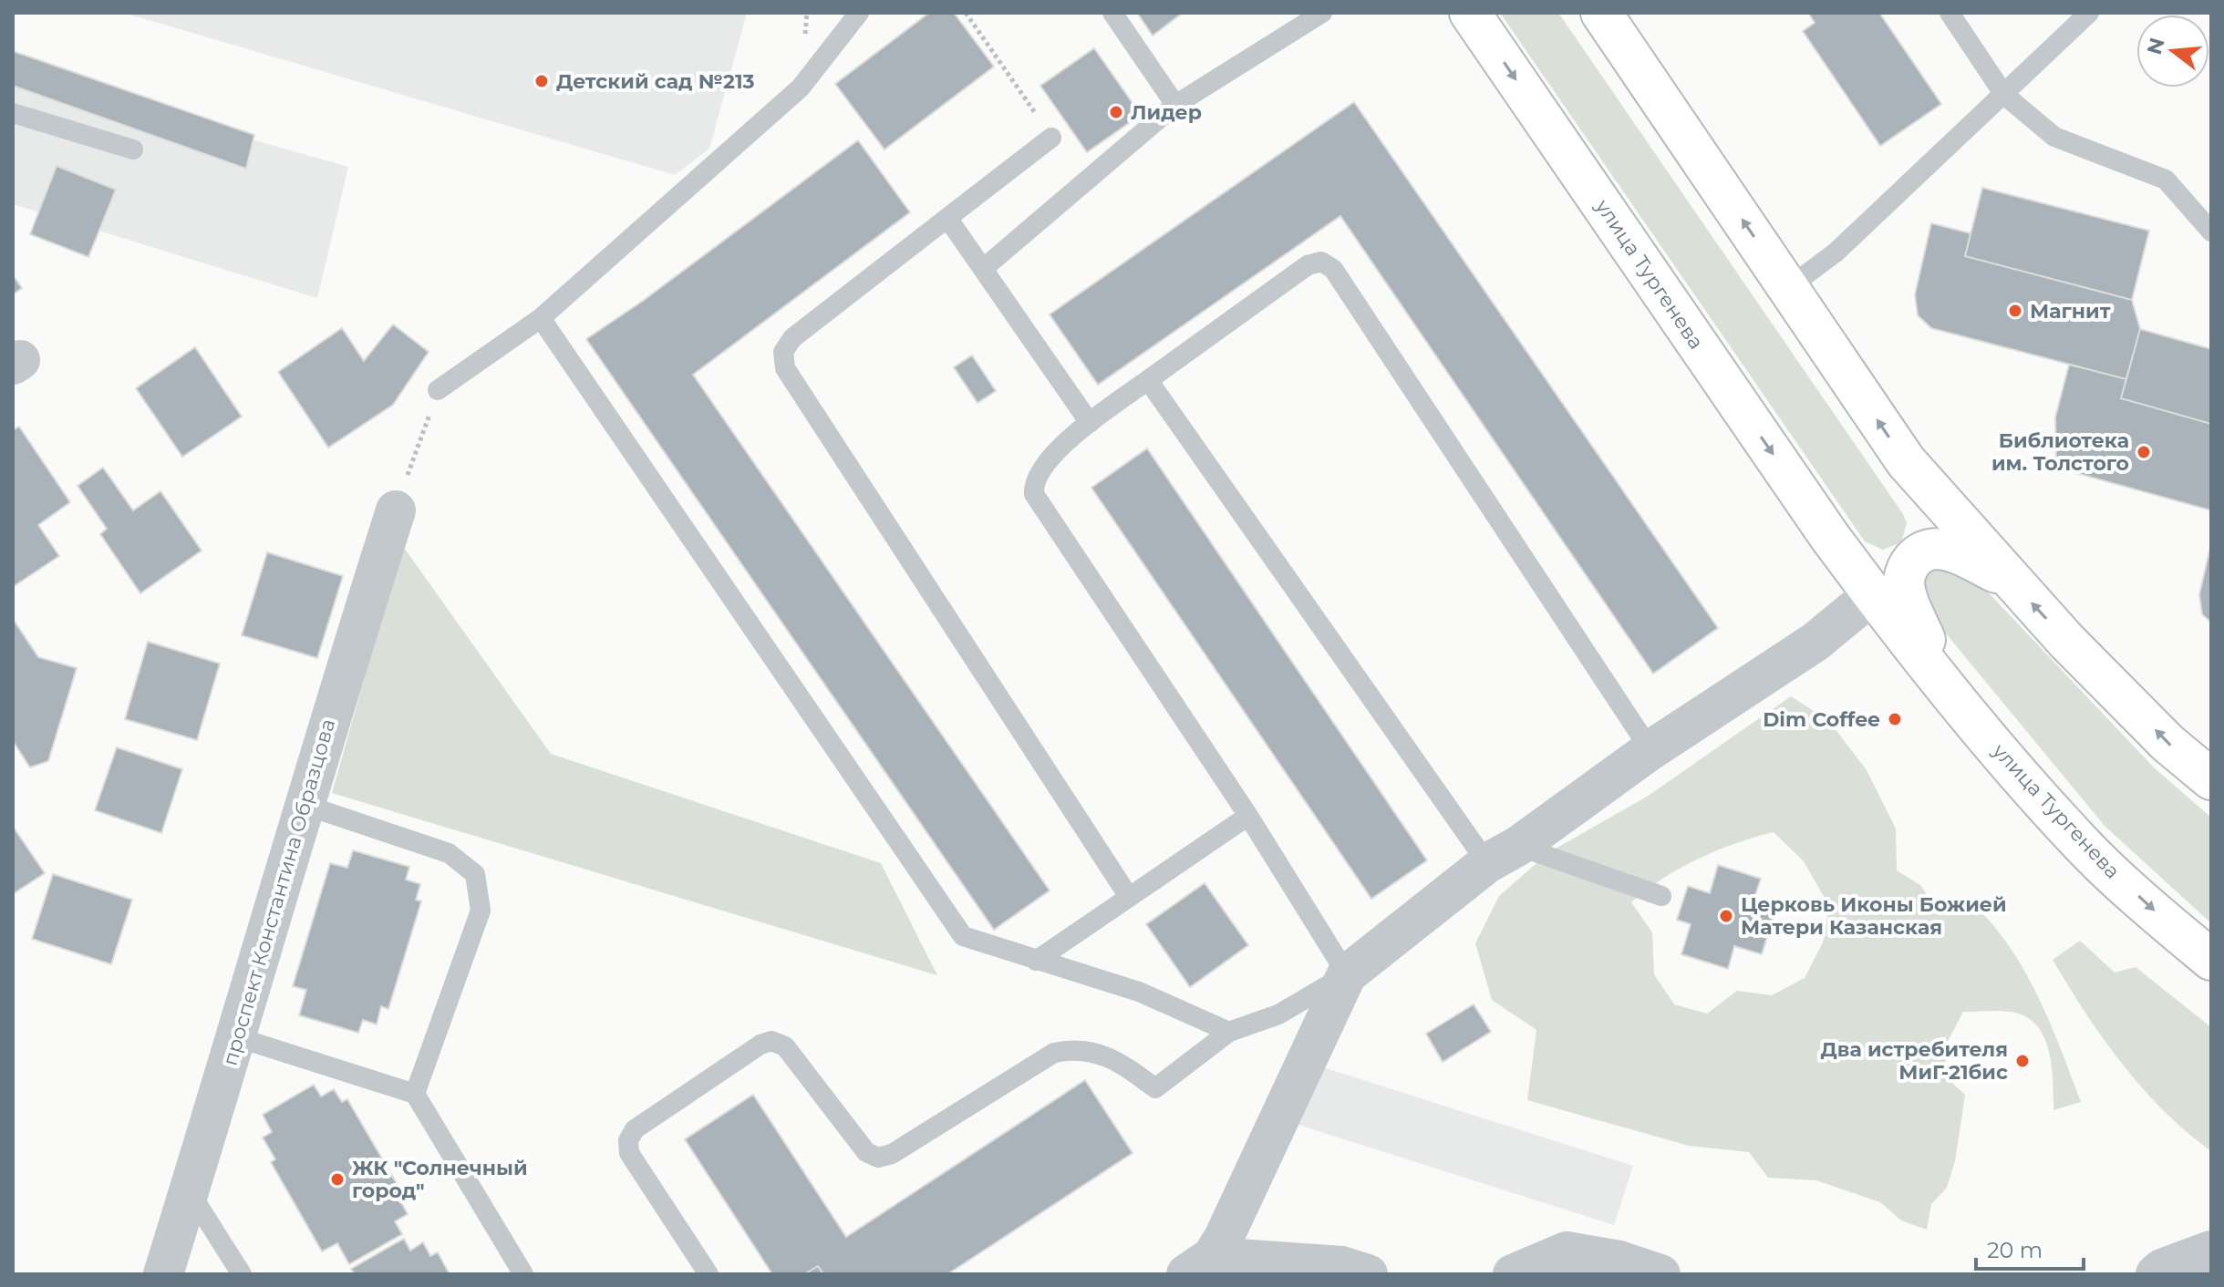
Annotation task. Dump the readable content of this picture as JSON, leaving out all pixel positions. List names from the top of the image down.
{
  "streets": {
    "main road": ["улица Тургенева"],
    "street": ["проспект Константина Образцова"]
  },
  "places": [
    "Детский сад №213",
    "Лидер",
    "Магнит",
    "Библиотека им. Толстого",
    "Dim Coffee",
    "Церковь Иконы Божией Матери Казанская",
    "Два истребителя МиГ-21бис",
    "ЖК \"Солнечный город\""
  ],
  "scale_bar": "20 m",
  "north": "left"
}
